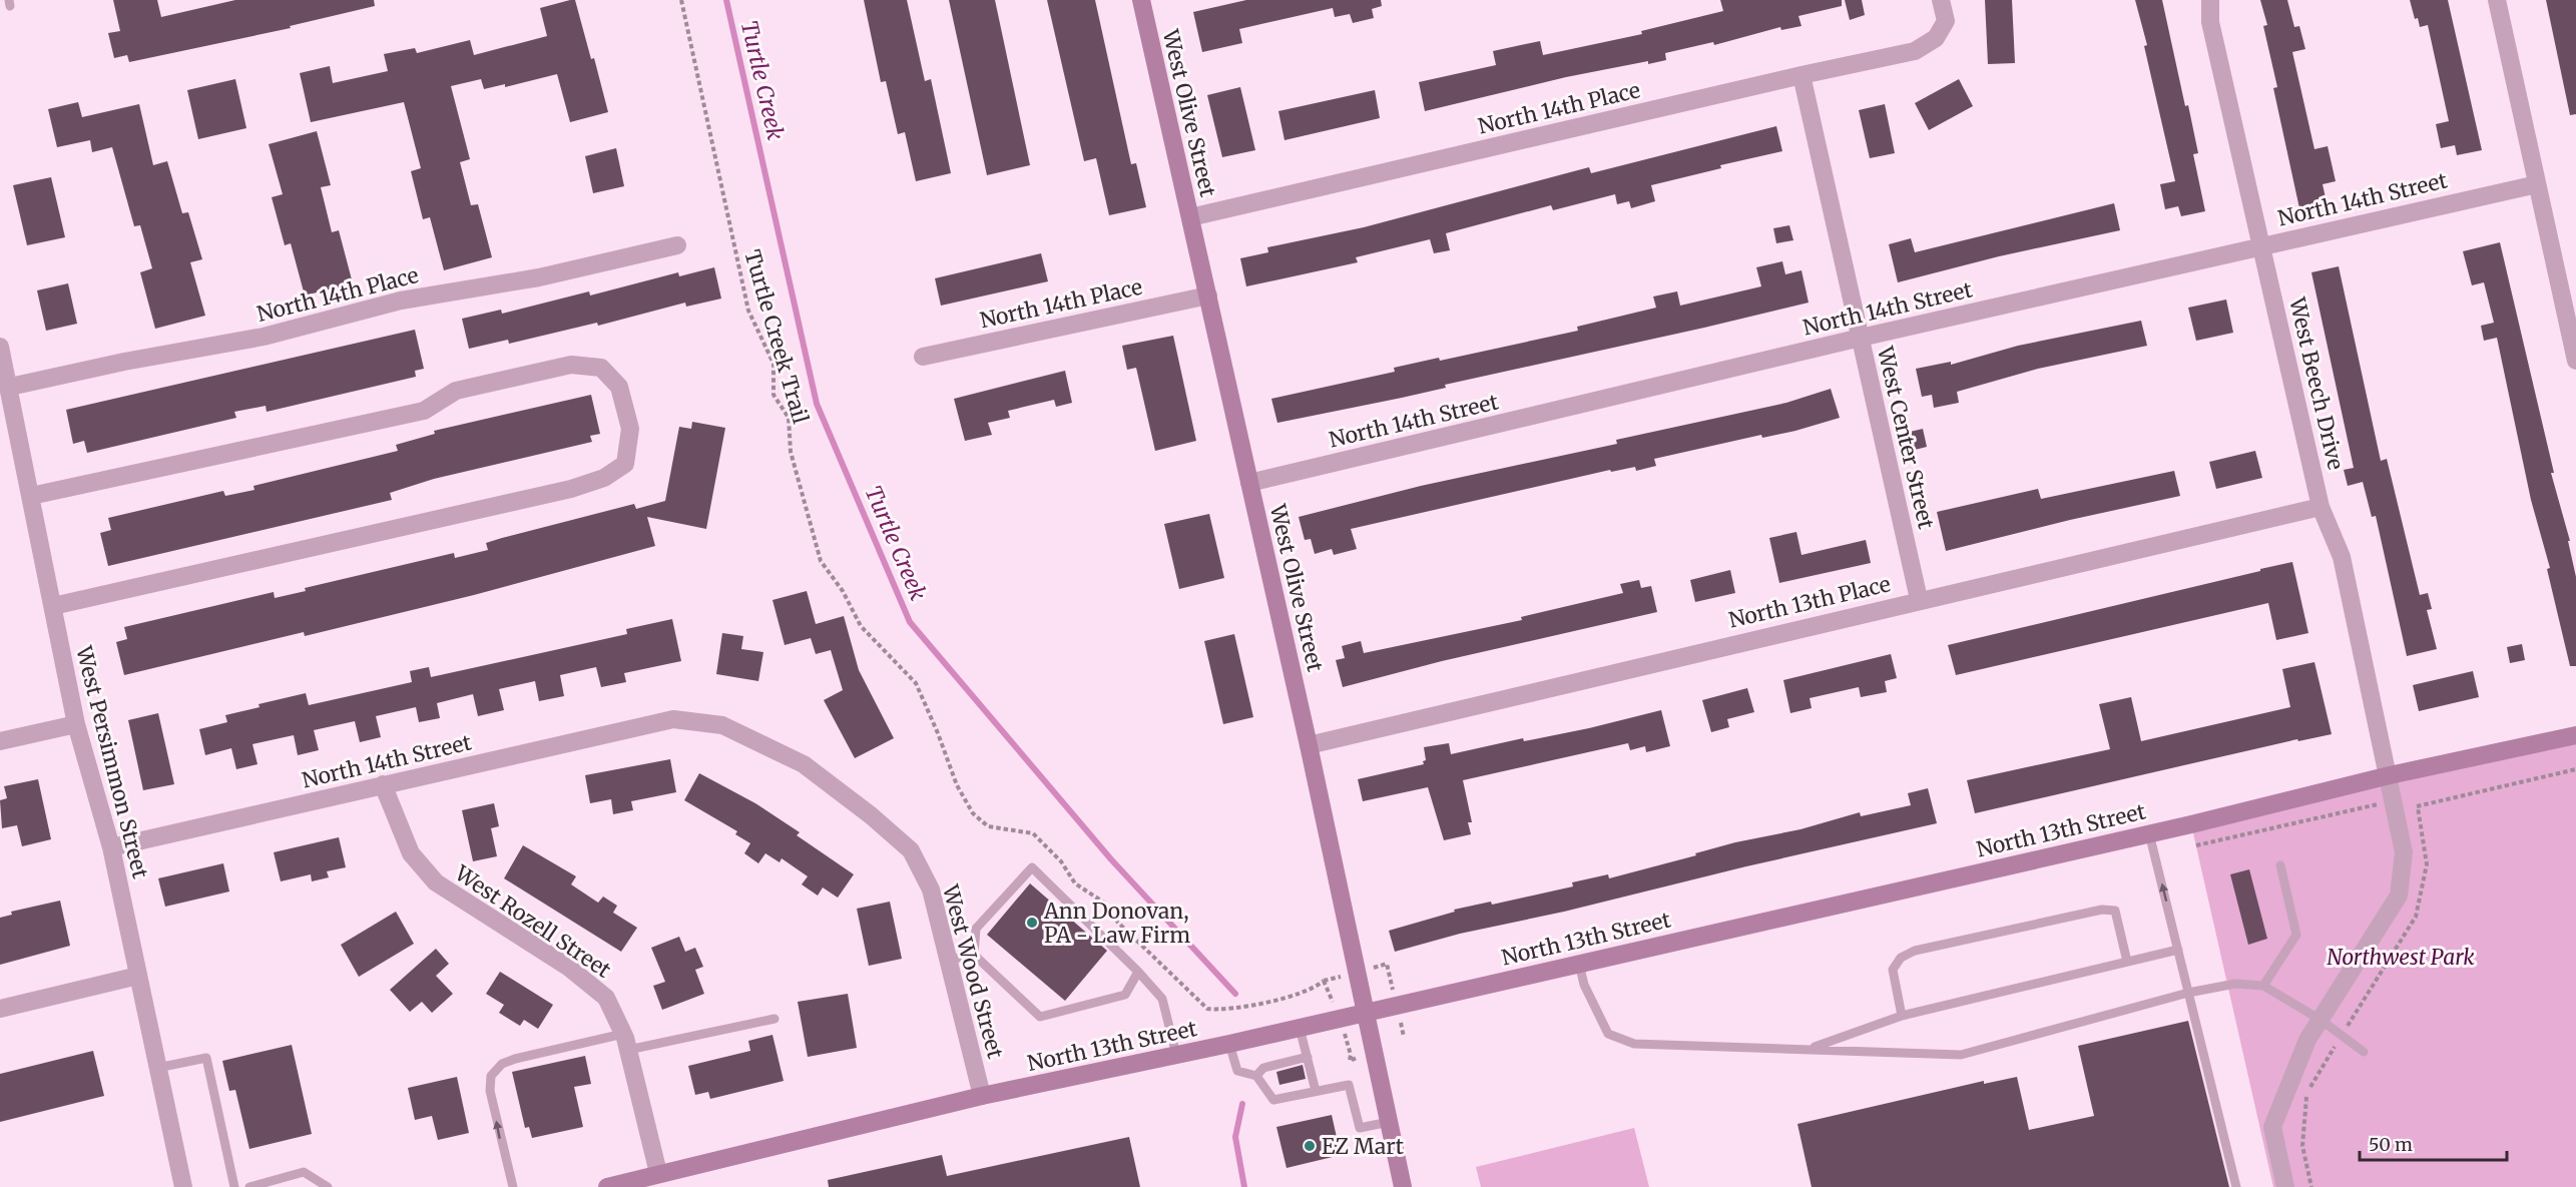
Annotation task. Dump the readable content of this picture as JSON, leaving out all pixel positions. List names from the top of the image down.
{
  "streets": {
    "main road": ["West Olive Street", "North 13th Street"],
    "street": [
      "North 14th Place",
      "North 14th Street",
      "West Beech Drive",
      "West Center Street",
      "North 13th Place",
      "West Persimmon Street",
      "West Rozell Street",
      "West Wood Street"
    ],
    "path": ["Turtle Creek Trail"]
  },
  "crossings": [
    ["North 14th Place", "West Olive Street"],
    ["North 14th Place", "West Center Street"],
    ["North 14th Place", "West Persimmon Street"],
    ["West Olive Street", "North 14th Street"],
    ["West Olive Street", "North 13th Place"],
    ["West Olive Street", "North 13th Street"],
    ["North 14th Street", "West Beech Drive"],
    ["North 14th Street", "West Center Street"],
    ["North 14th Street", "West Persimmon Street"],
    ["North 14th Street", "West Rozell Street"],
    ["North 14th Street", "West Wood Street"],
    ["West Beech Drive", "North 13th Place"],
    ["West Beech Drive", "North 13th Street"],
    ["West Center Street", "North 13th Place"],
    ["North 13th Street", "West Rozell Street"],
    ["North 13th Street", "West Wood Street"]
  ],
  "water": ["Turtle Creek"],
  "parks": ["Northwest Park"],
  "places": ["Ann Donovan, PA - Law Firm", "EZ Mart"],
  "scale_bar": "50 m"
}
